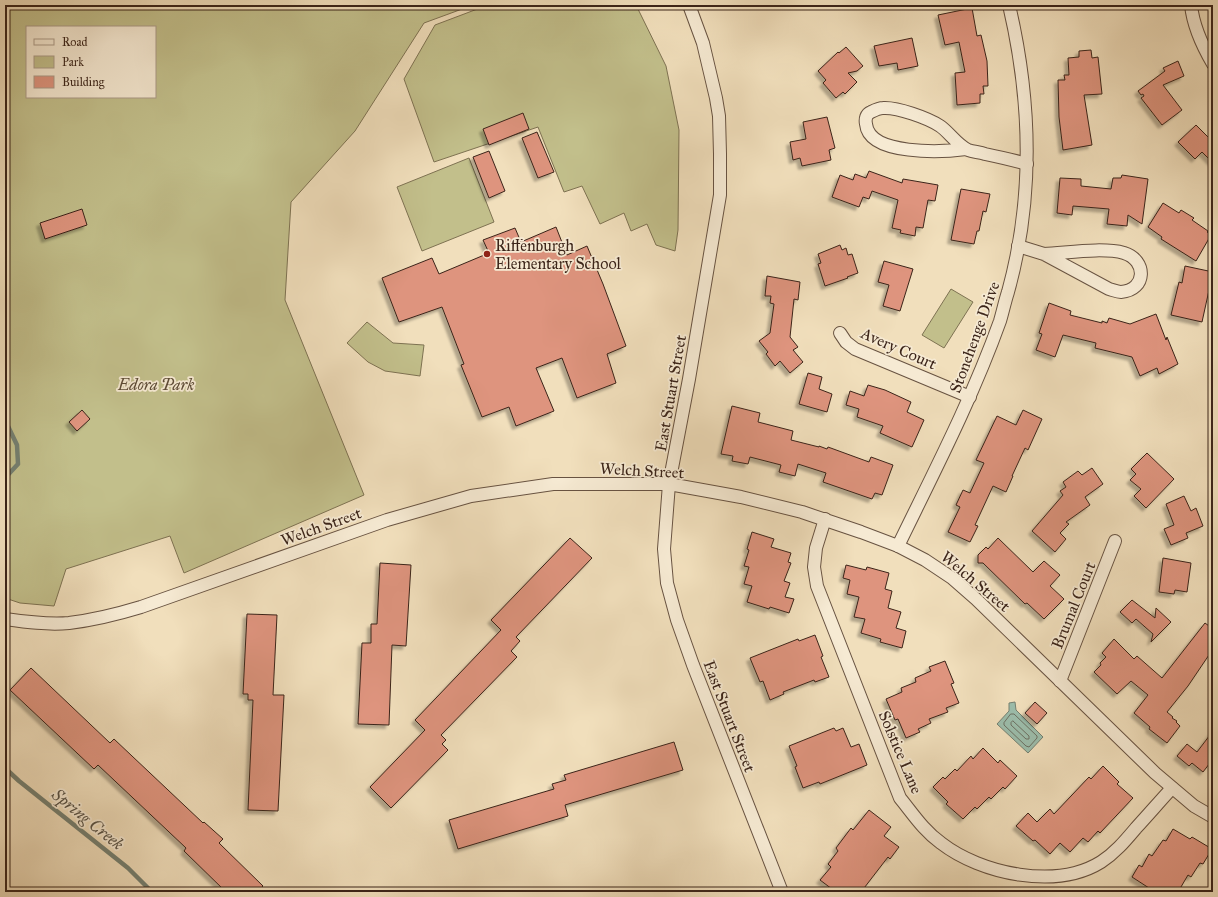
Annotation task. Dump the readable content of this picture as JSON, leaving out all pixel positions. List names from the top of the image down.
{
  "streets": {
    "street": [
      "Stonehenge Drive",
      "Avery Court",
      "East Stuart Street",
      "Welch Street",
      "Brumal Court",
      "Solstice Lane"
    ]
  },
  "crossings": [
    ["Stonehenge Drive", "Avery Court"],
    ["Stonehenge Drive", "Welch Street"],
    ["East Stuart Street", "Welch Street"],
    ["Welch Street", "Brumal Court"],
    ["Welch Street", "Solstice Lane"]
  ],
  "water": ["Spring Creek"],
  "parks": ["Edora Park"],
  "places": ["Riffenburgh Elementary School"],
  "legend": ["Road", "Park", "Building"]
}
